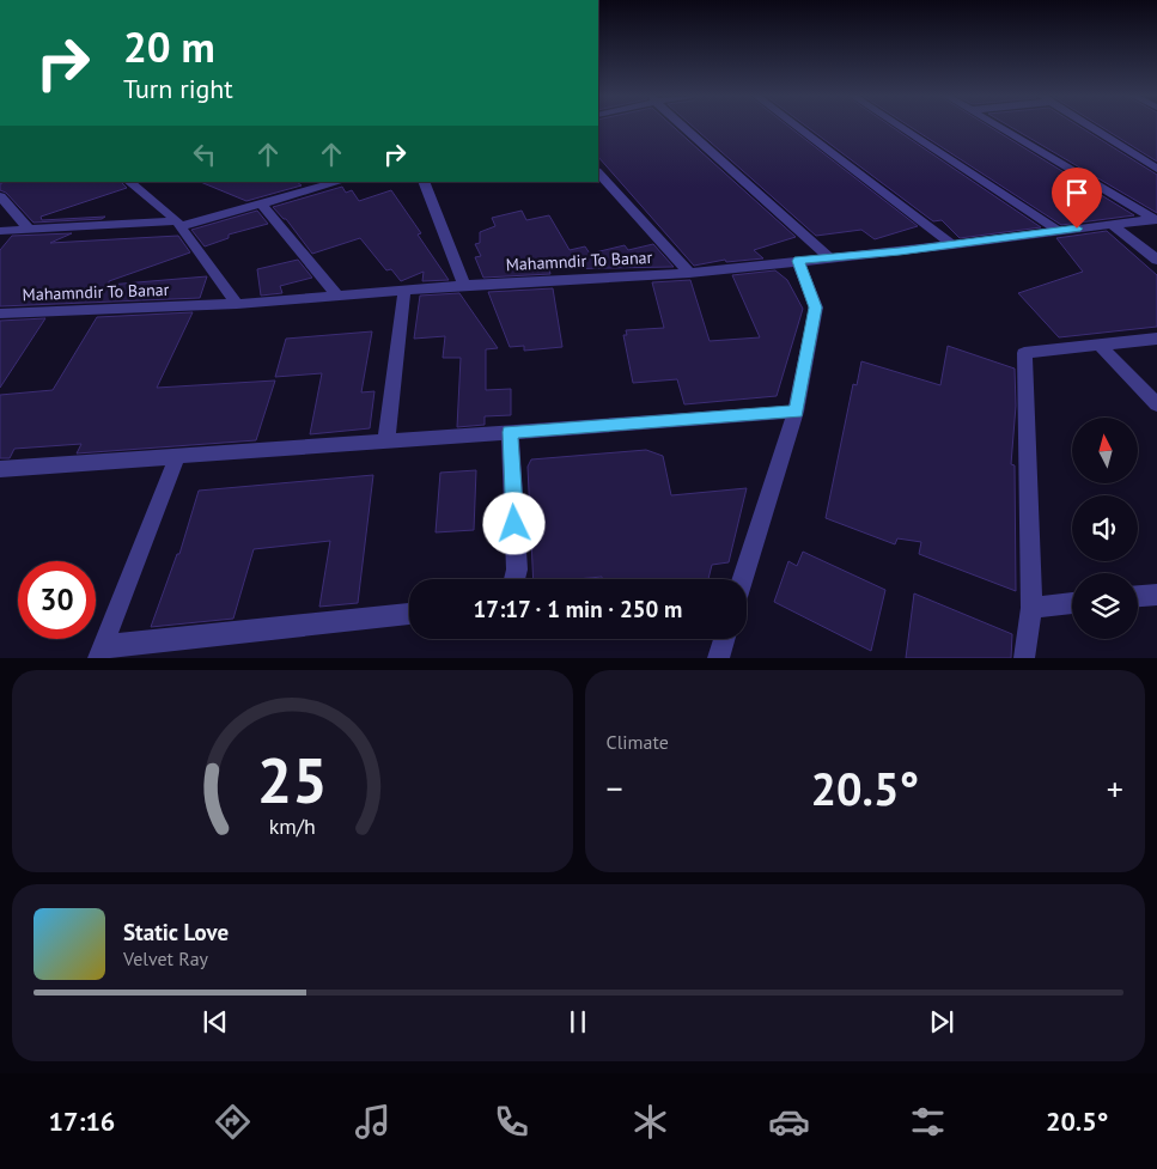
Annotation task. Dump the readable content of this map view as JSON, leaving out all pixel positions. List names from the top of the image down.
{
  "streets": {
    "street": ["Mahamndir To Banar"]
  },
  "north": "top",
  "page": {
    "turn": ["20 m", "Turn right"],
    "limit": "30",
    "trip": "17:17 · 1 min · 250 m",
    "tile": "Climate",
    "heat": ["−", "20.5°", "+"],
    "song": ["Static Love", "Velvet Ray"],
    "tabs": ["17:16", "20.5°"],
    "gauge": ["25", "km/h"]
  }
}
